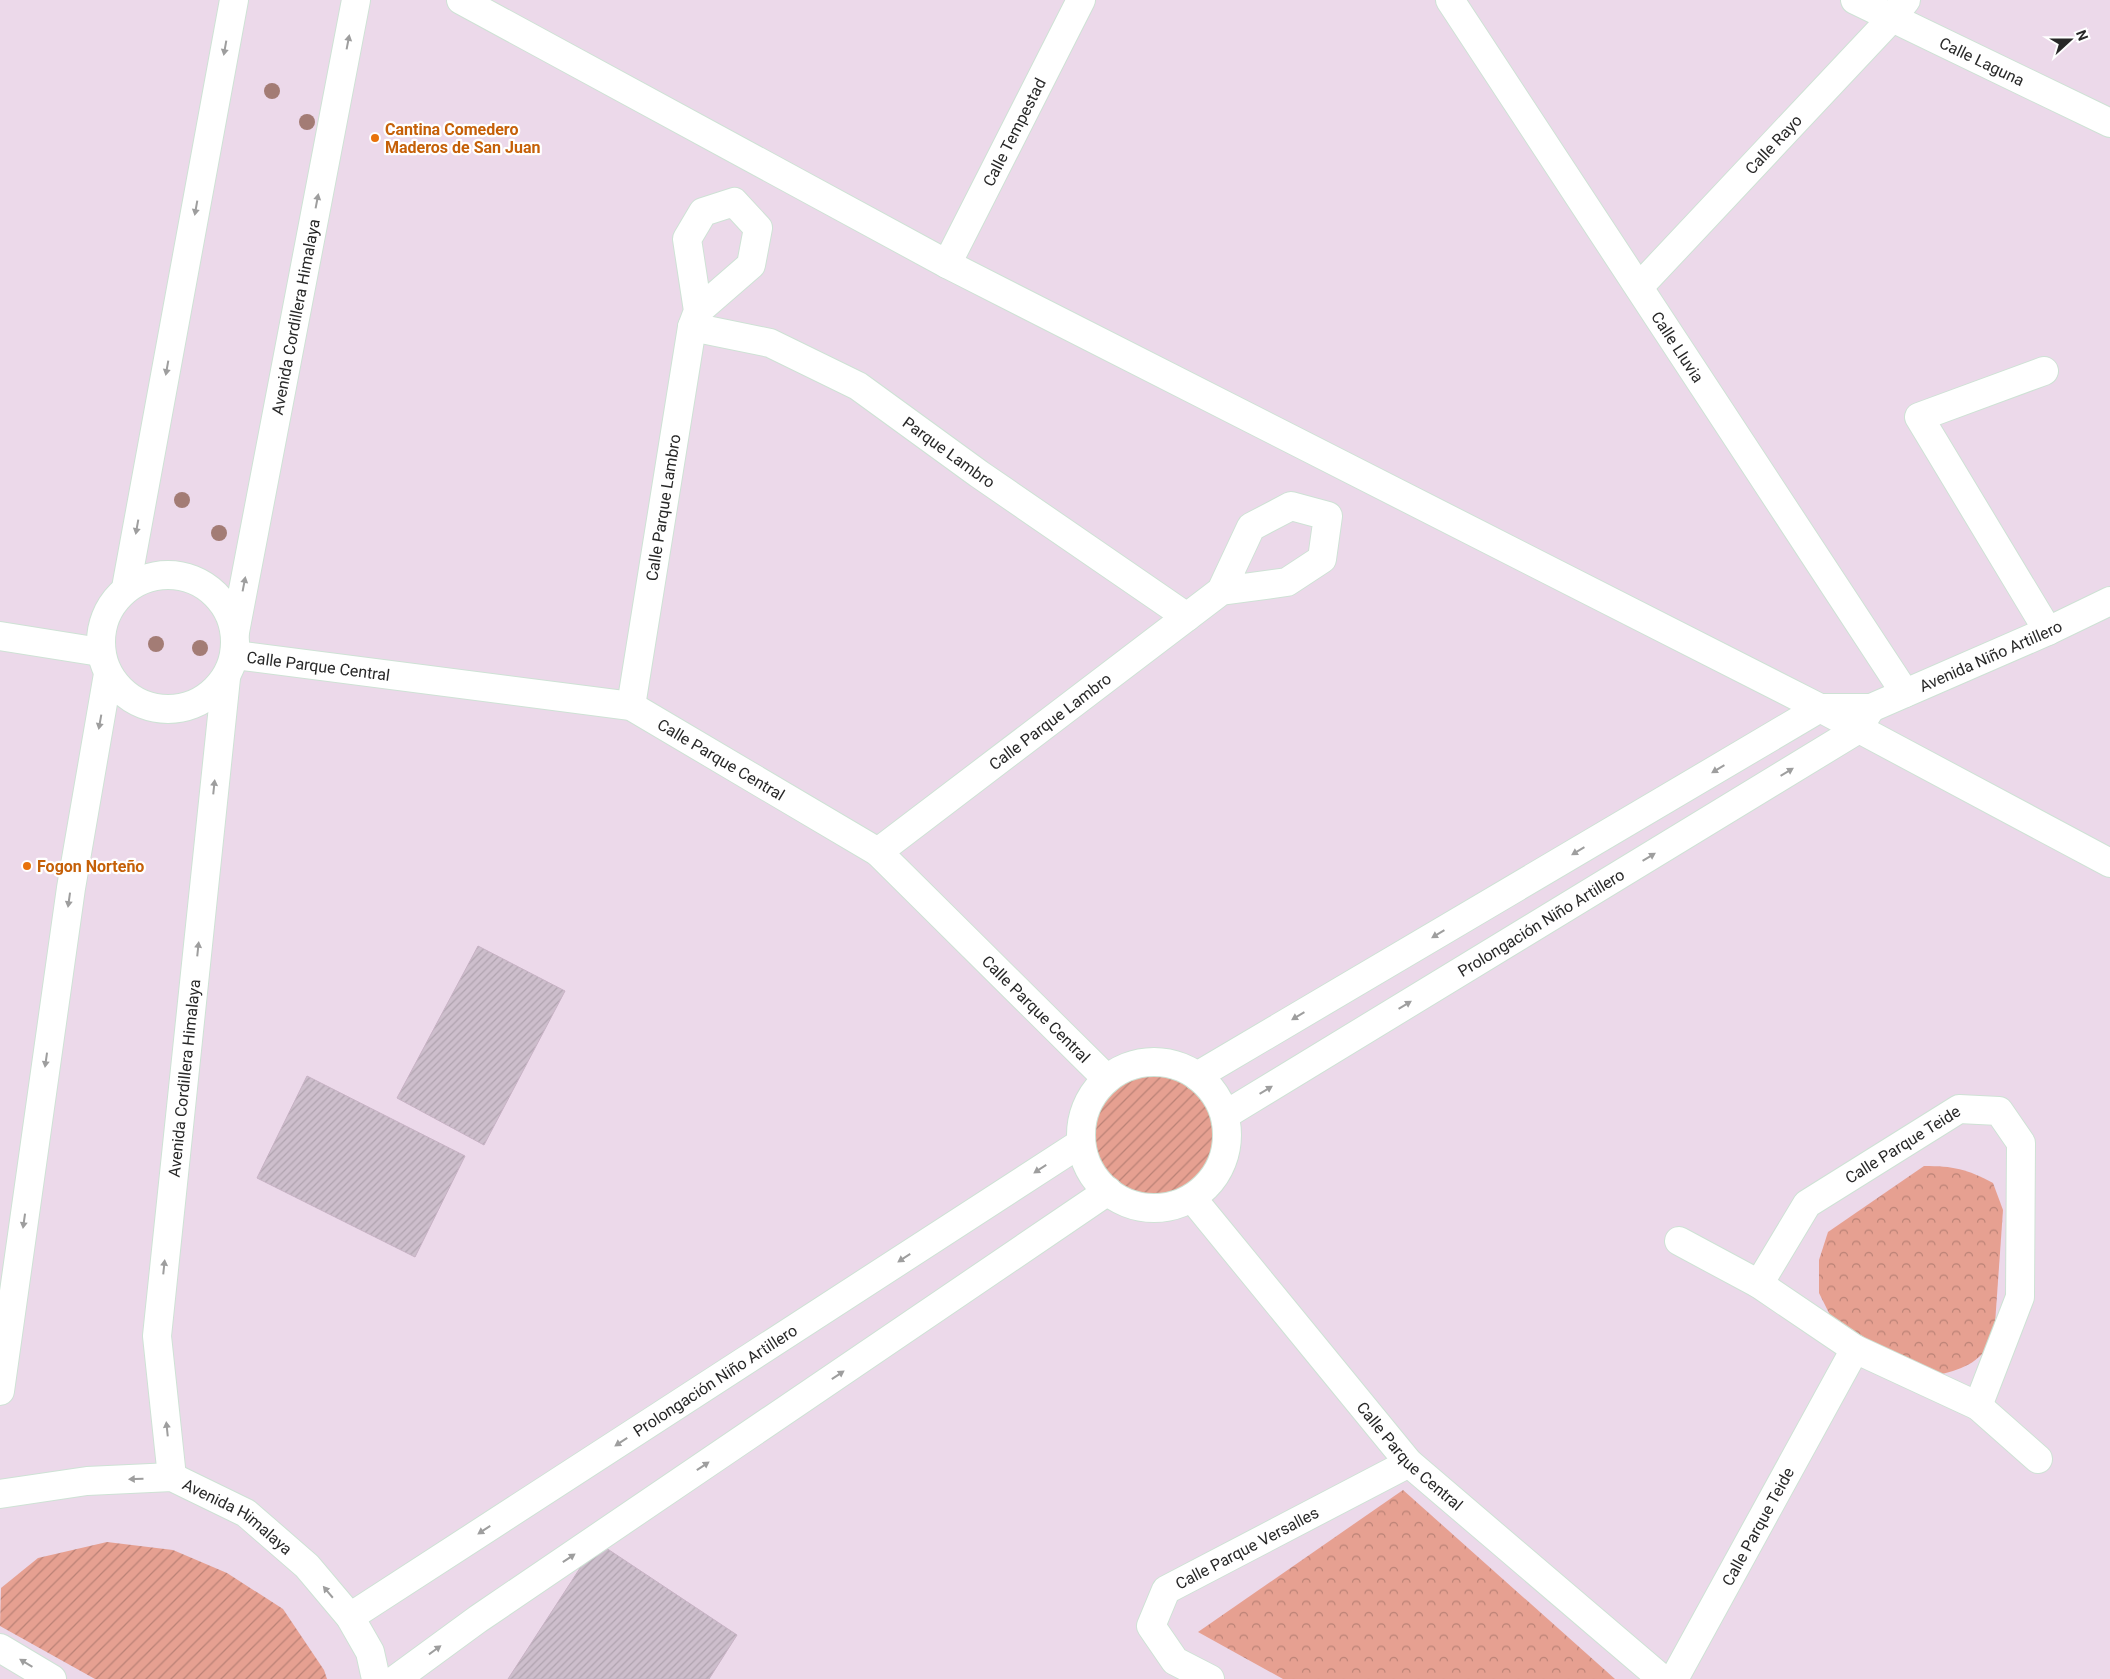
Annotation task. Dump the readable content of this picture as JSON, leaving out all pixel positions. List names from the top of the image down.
{
  "streets": {
    "street": [
      "Calle Laguna",
      "Calle Tempestad",
      "Calle Rayo",
      "Avenida Cordillera Himalaya",
      "Calle Lluvia",
      "Parque Lambro",
      "Calle Parque Lambro",
      "Avenida Niño Artillero",
      "Calle Parque Central",
      "Prolongación Niño Artillero",
      "Calle Parque Teide",
      "Avenida Himalaya",
      "Calle Parque Versalles"
    ]
  },
  "crossings": [
    ["Calle Laguna", "Calle Rayo"],
    ["Calle Rayo", "Calle Lluvia"],
    ["Avenida Cordillera Himalaya", "Calle Parque Central"],
    ["Avenida Cordillera Himalaya", "Avenida Himalaya"],
    ["Calle Lluvia", "Avenida Niño Artillero"],
    ["Parque Lambro", "Calle Parque Lambro"],
    ["Calle Parque Lambro", "Calle Parque Central"],
    ["Avenida Niño Artillero", "Prolongación Niño Artillero"],
    ["Calle Parque Central", "Prolongación Niño Artillero"],
    ["Calle Parque Central", "Calle Parque Versalles"],
    ["Prolongación Niño Artillero", "Avenida Himalaya"]
  ],
  "one_way": ["Avenida Himalaya"],
  "places": ["Cantina Comedero Maderos de San Juan", "Fogon Norteño"],
  "north": "right"
}
